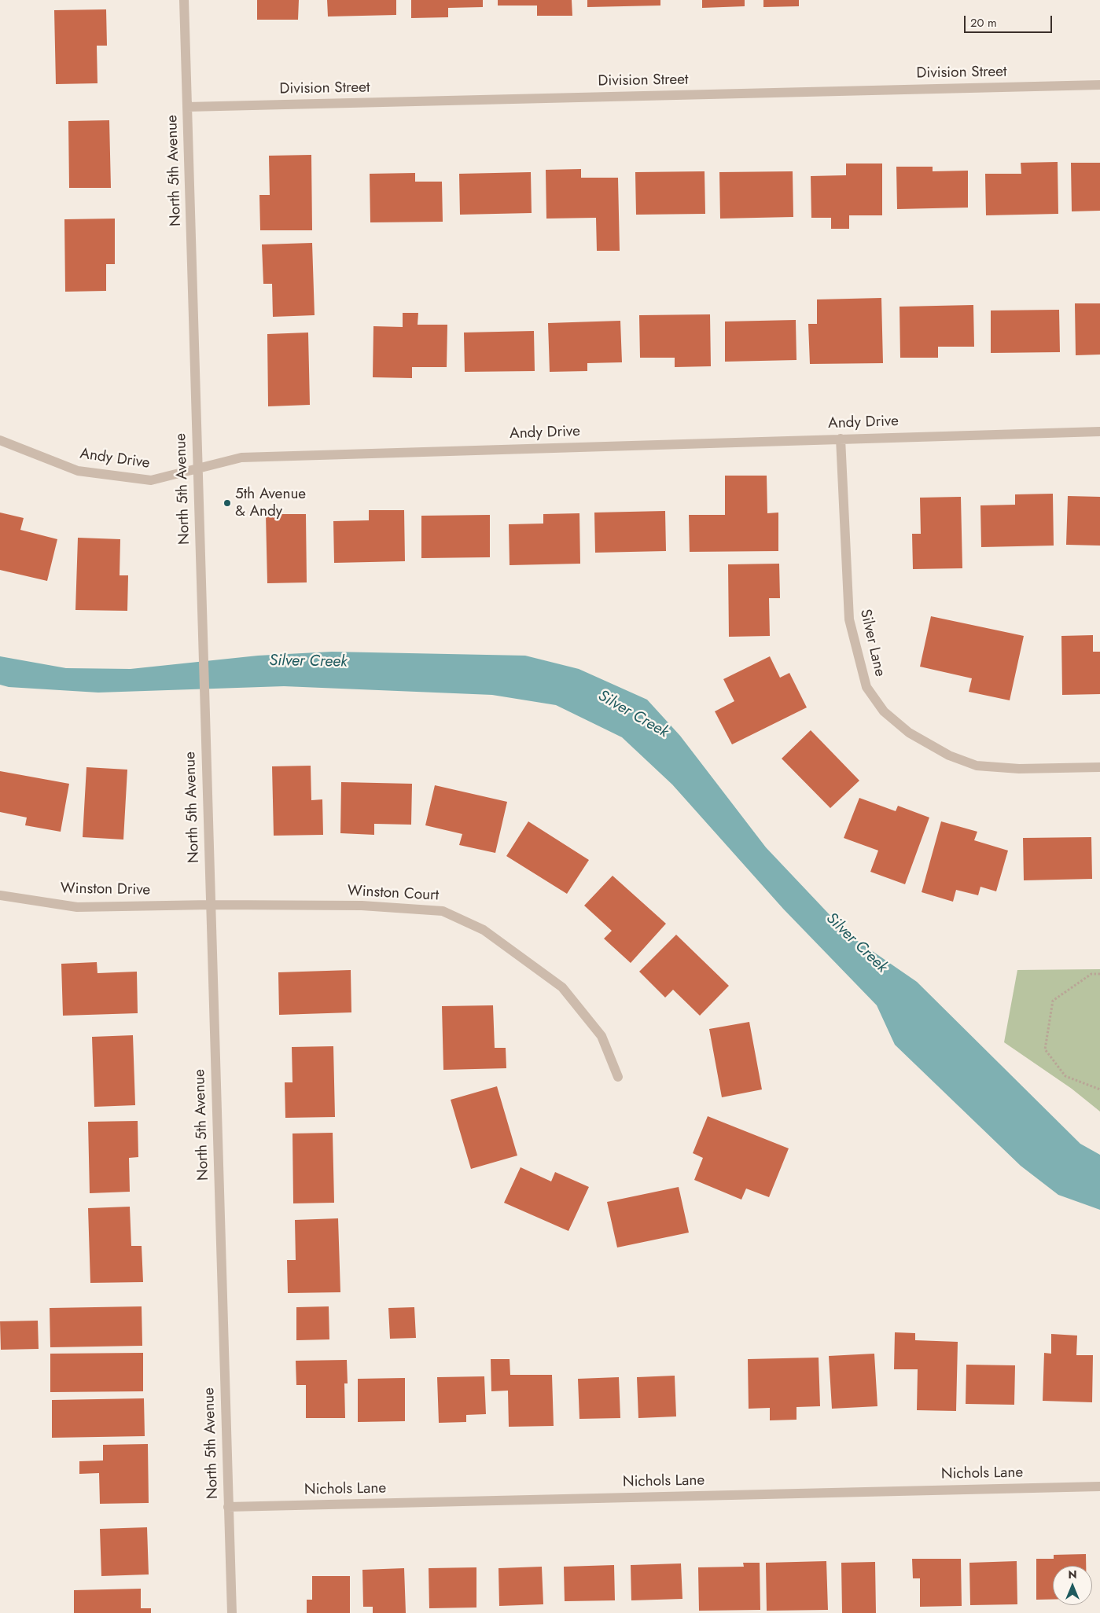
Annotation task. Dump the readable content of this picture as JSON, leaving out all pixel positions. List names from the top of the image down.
{
  "streets": {
    "street": [
      "Division Street",
      "North 5th Avenue",
      "Andy Drive",
      "Silver Lane",
      "Winston Drive",
      "Winston Court",
      "Nichols Lane"
    ]
  },
  "crossings": [
    ["Division Street", "North 5th Avenue"],
    ["North 5th Avenue", "Andy Drive"],
    ["North 5th Avenue", "Winston Drive"],
    ["North 5th Avenue", "Winston Court"],
    ["North 5th Avenue", "Nichols Lane"],
    ["Andy Drive", "Silver Lane"],
    ["Winston Drive", "Winston Court"]
  ],
  "water": ["Silver Creek"],
  "places": ["5th Avenue & Andy"],
  "scale_bar": "20 m",
  "north": "top"
}
